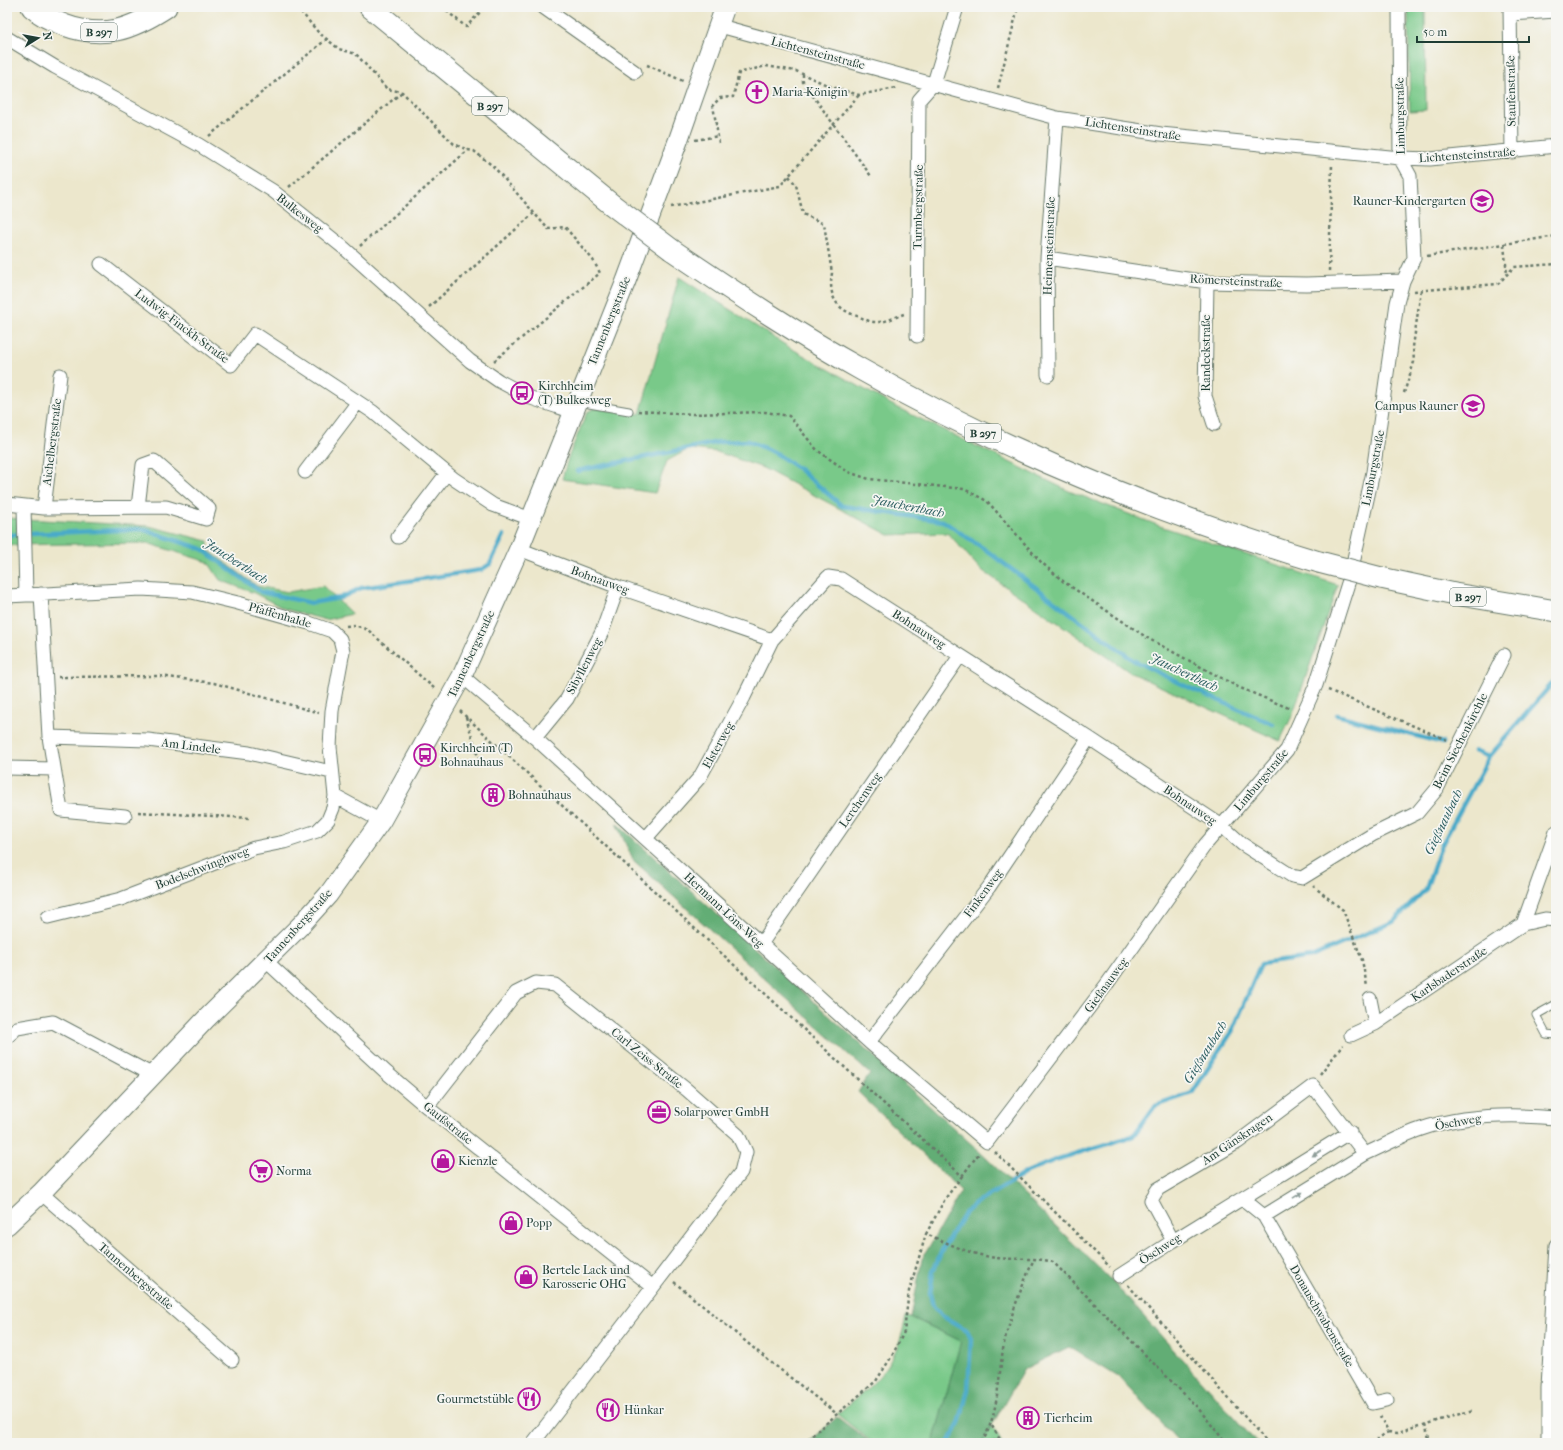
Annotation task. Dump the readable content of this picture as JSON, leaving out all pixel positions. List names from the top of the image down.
{
  "streets": {
    "main road": ["B 297"],
    "street": [
      "Lichtensteinstraße",
      "Staufenstraße",
      "Limburgstraße",
      "Turmbergstraße",
      "Bulkesweg",
      "Heimensteinstraße",
      "Römersteinstraße",
      "Tannenbergstraße",
      "Ludwig-Finckh-Straße",
      "Randeckstraße",
      "Aichelbergstraße",
      "Bohnauweg",
      "Pfaffenhalde",
      "Sibyllenweg",
      "Beim Siechenkirchle",
      "Elsterweg",
      "Am Lindele",
      "Lerchenweg",
      "Bodelschwinghweg",
      "Finkenweg",
      "Hermann-Löns-Weg",
      "Karlsbaderstraße",
      "Gießnauweg",
      "Carl-Zeiss-Straße",
      "Öschweg",
      "Gaußstraße",
      "Am Gänskragen",
      "Donauschwabenstraße"
    ]
  },
  "crossings": [
    ["Lichtensteinstraße", "Staufenstraße"],
    ["Lichtensteinstraße", "Limburgstraße"],
    ["Lichtensteinstraße", "Turmbergstraße"],
    ["Lichtensteinstraße", "Heimensteinstraße"],
    ["Lichtensteinstraße", "Tannenbergstraße"],
    ["Limburgstraße", "Römersteinstraße"],
    ["Limburgstraße", "Bohnauweg"],
    ["Limburgstraße", "Gießnauweg"],
    ["Bulkesweg", "Tannenbergstraße"],
    ["Heimensteinstraße", "Römersteinstraße"],
    ["Römersteinstraße", "Randeckstraße"],
    ["Tannenbergstraße", "Ludwig-Finckh-Straße"],
    ["Tannenbergstraße", "Bohnauweg"],
    ["Tannenbergstraße", "Hermann-Löns-Weg"],
    ["Tannenbergstraße", "Gaußstraße"],
    ["Bohnauweg", "Sibyllenweg"],
    ["Bohnauweg", "Beim Siechenkirchle"],
    ["Bohnauweg", "Elsterweg"],
    ["Bohnauweg", "Lerchenweg"],
    ["Bohnauweg", "Finkenweg"],
    ["Bohnauweg", "Gießnauweg"],
    ["Sibyllenweg", "Hermann-Löns-Weg"],
    ["Elsterweg", "Hermann-Löns-Weg"],
    ["Lerchenweg", "Hermann-Löns-Weg"],
    ["Finkenweg", "Hermann-Löns-Weg"],
    ["Hermann-Löns-Weg", "Gießnauweg"],
    ["Carl-Zeiss-Straße", "Gaußstraße"],
    ["Öschweg", "Am Gänskragen"],
    ["Öschweg", "Donauschwabenstraße"]
  ],
  "water": ["Jauchertbach", "Gießnaubach"],
  "places": {
    "church": ["Maria-Königin"],
    "school or university": ["Rauner-Kindergarten", "Campus Rauner"],
    "bus stop": ["Kirchheim (T) Bulkesweg", "Kirchheim (T) Bohnauhaus"],
    "building": ["Bohnauhaus", "Tierheim"],
    "office": ["Solarpower GmbH"],
    "shop": ["Kienzle", "Popp", "Bertele Lack und Karosserie OHG"],
    "supermarket": ["Norma"],
    "restaurant": ["Gourmetstüble", "Hünkar"]
  },
  "scale_bar": "50 m",
  "north": "right"
}
